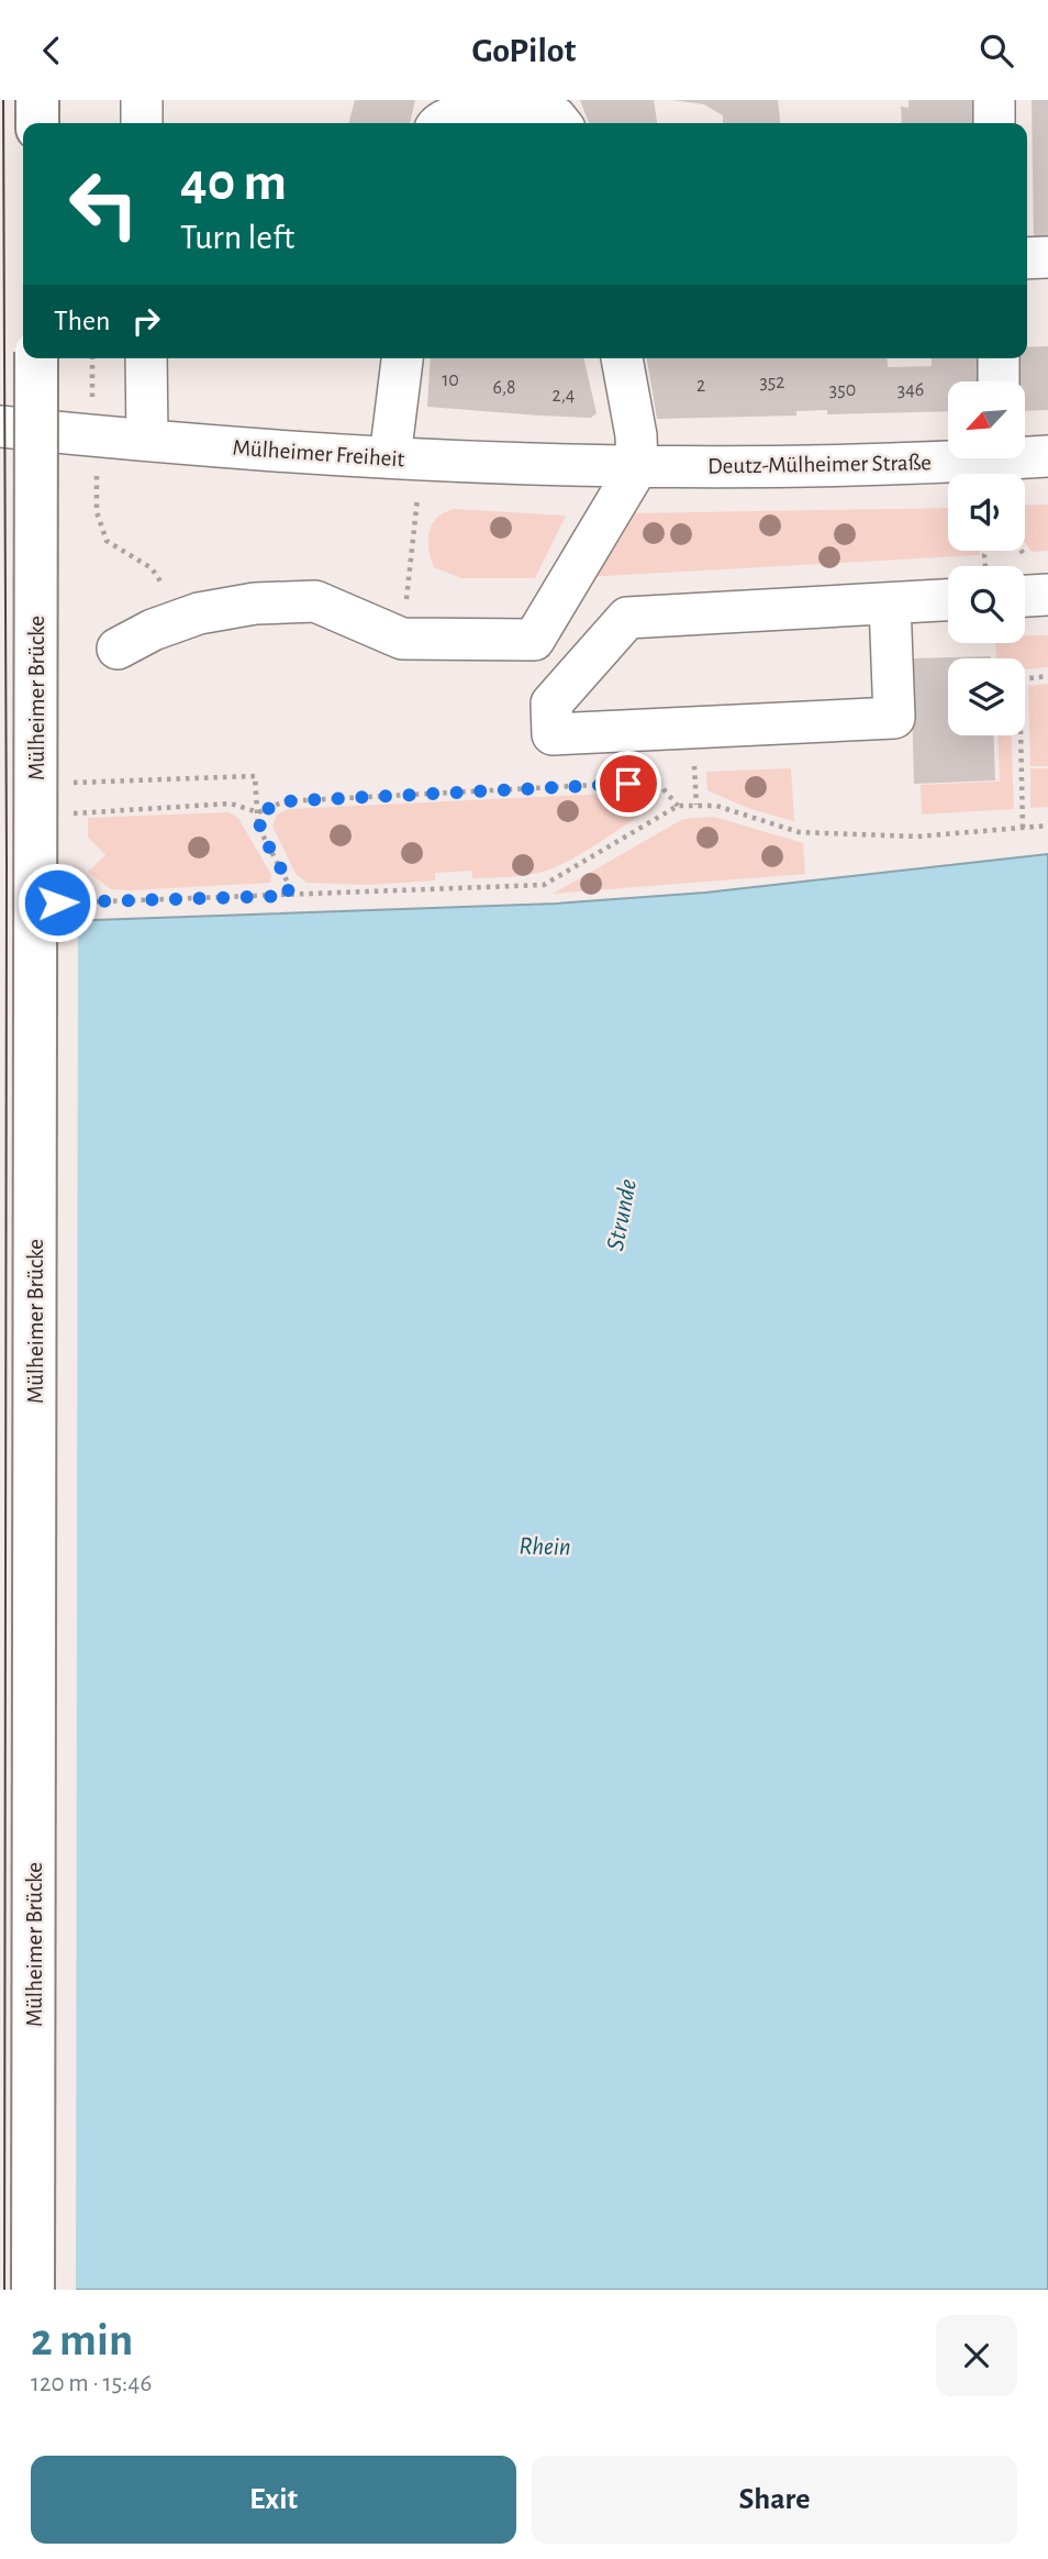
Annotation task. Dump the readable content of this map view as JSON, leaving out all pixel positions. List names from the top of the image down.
{
  "streets": {
    "main road": ["Mülheimer Brücke"],
    "street": ["Mülheimer Freiheit", "Deutz-Mülheimer Straße"]
  },
  "crossings": [
    ["Mülheimer Freiheit", "Deutz-Mülheimer Straße"]
  ],
  "water": ["Strunde", "Rhein"],
  "house_numbers": [
    "10",
    "352",
    "2",
    "6,8",
    "350",
    "346",
    "2,4"
  ],
  "north": "bottom left",
  "page": {
    "header": "GoPilot",
    "turn": ["40 m", "Turn left"],
    "then": "Then",
    "heading": ["2 min", "120 m · 15:46"],
    "buttons": ["Exit", "Share"]
  }
}
